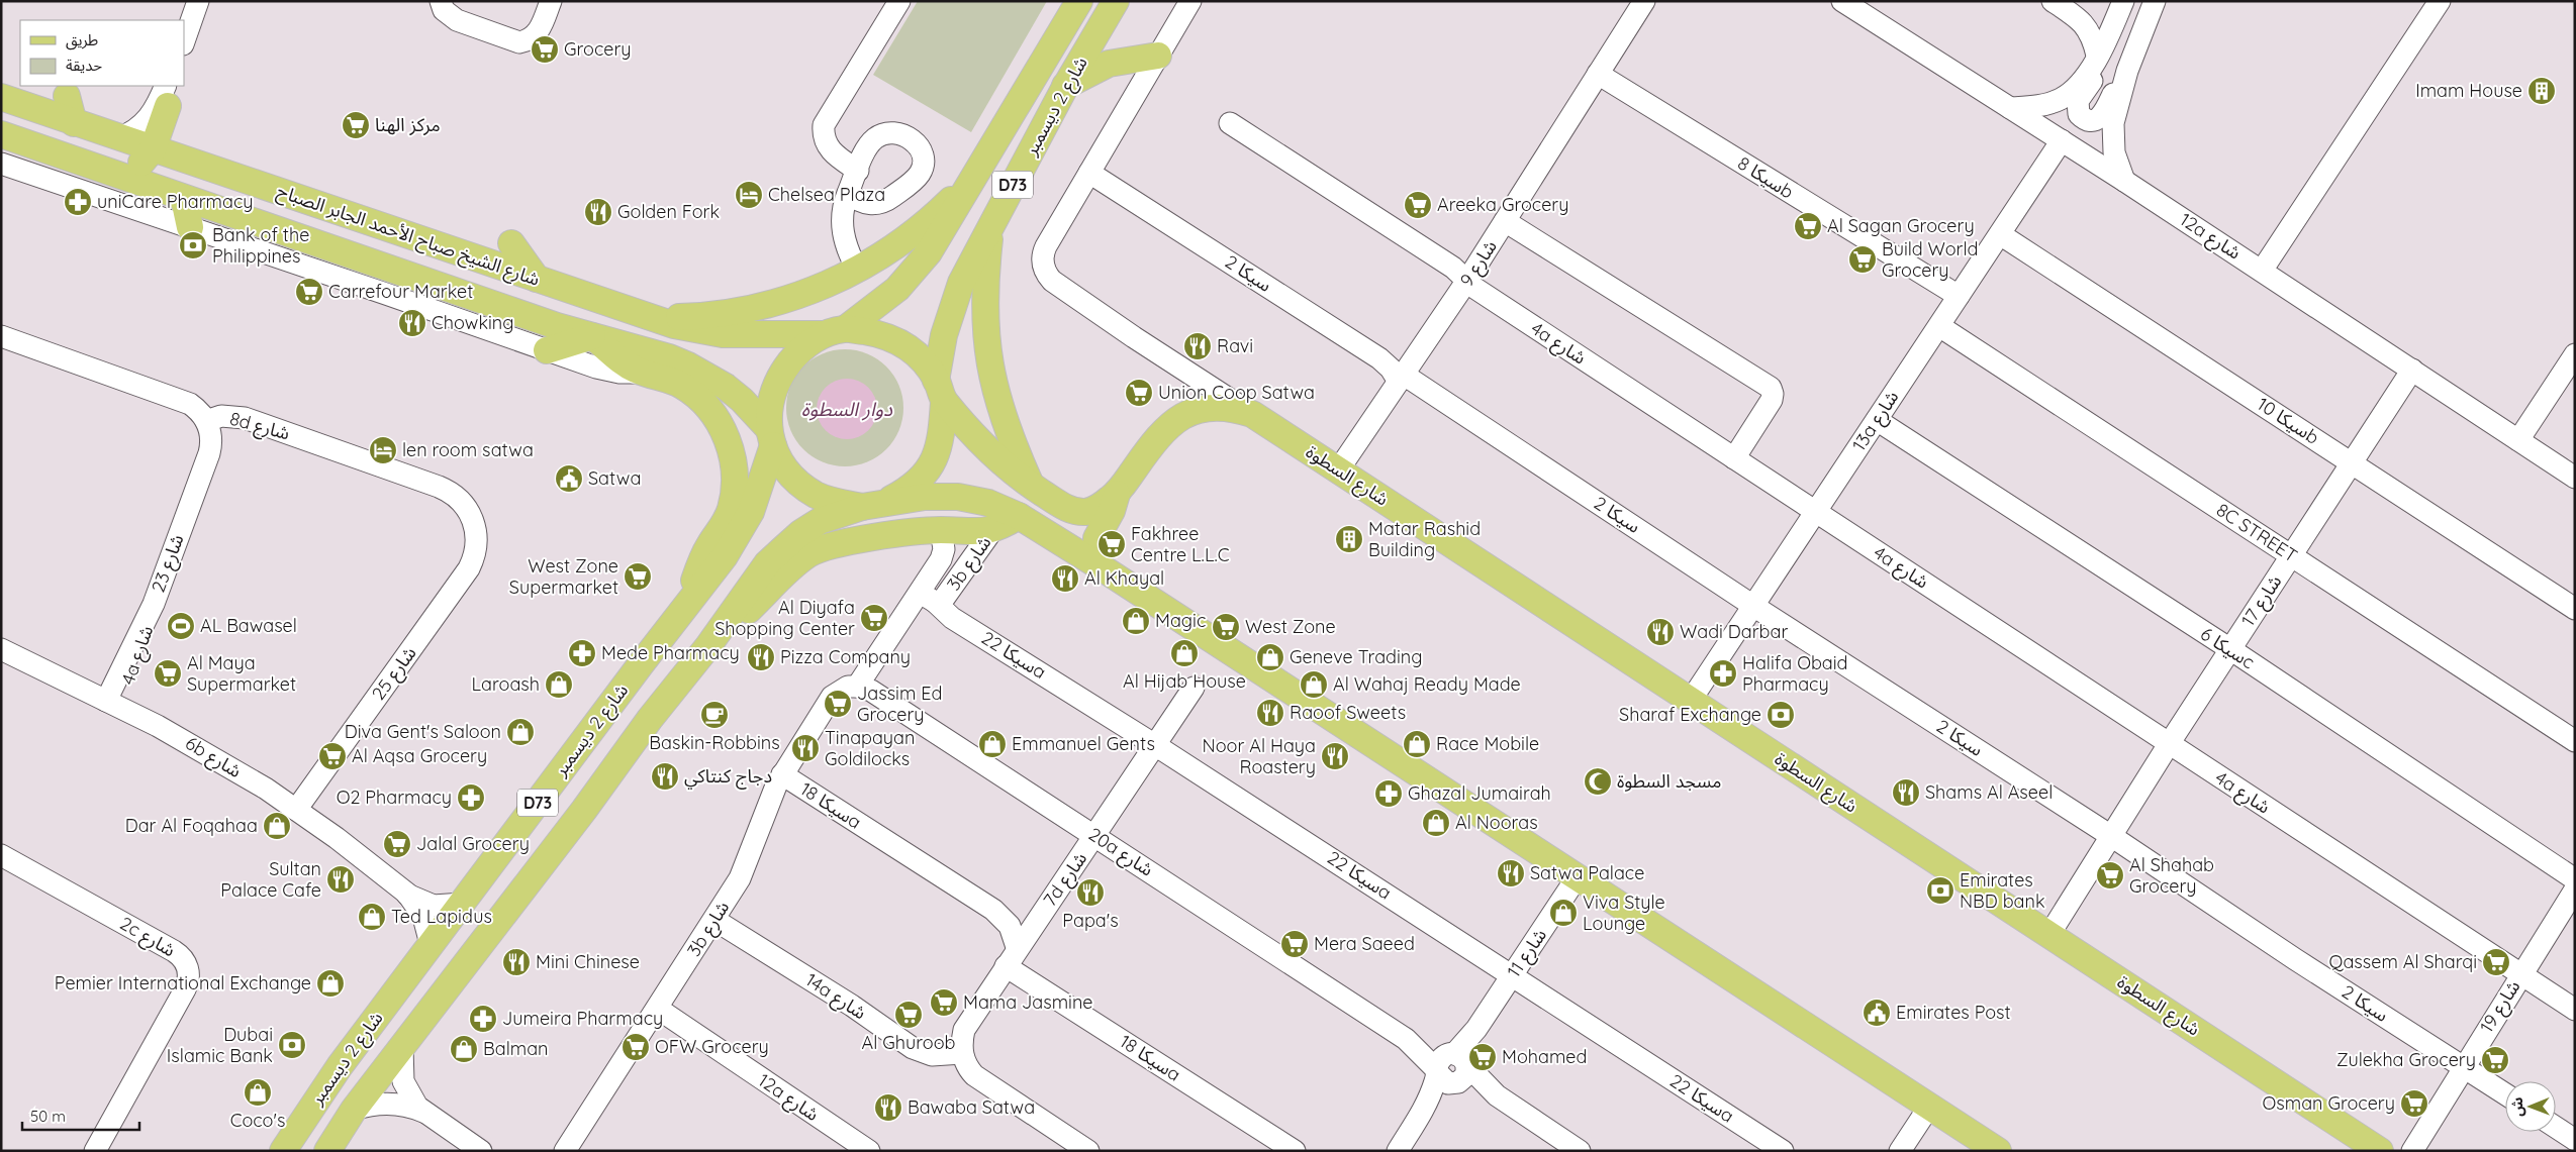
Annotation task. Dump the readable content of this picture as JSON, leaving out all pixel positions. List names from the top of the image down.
{
  "streets": {
    "main road": [
      "شارع 2 ديسمبر",
      "D73",
      "شارع الشيخ صباح الأحمد الجابر الصباح",
      "شارع السطوة"
    ],
    "street": [
      "سيكا 8b",
      "12a شارع",
      "شارع 9",
      "سيكا 2",
      "4a شارع",
      "13a شارع",
      "سيكا 10b",
      "8d شارع",
      "8C STREET",
      "شارع 23",
      "3b شارع",
      "شارع 17",
      "سيكا 6c",
      "سيكا 22a",
      "شارع 25",
      "6b شارع",
      "سيكا 18a",
      "20a شارع",
      "7d شارع",
      "2c شارع",
      "شارع 11",
      "14a شارع",
      "شارع 19"
    ]
  },
  "crossings": [
    ["شارع 2 ديسمبر", "شارع الشيخ صباح الأحمد الجابر الصباح"],
    ["شارع 2 ديسمبر", "شارع السطوة"],
    ["شارع 2 ديسمبر", "6b شارع"],
    ["سيكا 8b", "شارع 9"],
    ["سيكا 8b", "13a شارع"],
    ["شارع الشيخ صباح الأحمد الجابر الصباح", "شارع السطوة"],
    ["12a شارع", "13a شارع"],
    ["12a شارع", "3b شارع"],
    ["12a شارع", "شارع 17"],
    ["شارع 9", "سيكا 2"],
    ["شارع 9", "4a شارع"],
    ["شارع 9", "شارع السطوة"],
    ["سيكا 2", "13a شارع"],
    ["سيكا 2", "شارع السطوة"],
    ["سيكا 2", "شارع 17"],
    ["سيكا 2", "شارع 19"],
    ["4a شارع", "13a شارع"],
    ["4a شارع", "شارع 17"],
    ["4a شارع", "شارع 19"],
    ["13a شارع", "سيكا 10b"],
    ["13a شارع", "شارع السطوة"],
    ["13a شارع", "8C STREET"],
    ["13a شارع", "سيكا 6c"],
    ["سيكا 10b", "شارع 17"],
    ["8d شارع", "شارع 23"],
    ["8d شارع", "شارع 25"],
    ["شارع السطوة", "شارع 17"],
    ["8C STREET", "شارع 17"],
    ["شارع 23", "6b شارع"],
    ["3b شارع", "سيكا 22a"],
    ["3b شارع", "سيكا 18a"],
    ["3b شارع", "20a شارع"],
    ["3b شارع", "14a شارع"],
    ["شارع 17", "سيكا 6c"],
    ["سيكا 22a", "7d شارع"],
    ["سيكا 22a", "شارع 11"],
    ["شارع 25", "6b شارع"],
    ["سيكا 18a", "7d شارع"],
    ["20a شارع", "7d شارع"],
    ["20a شارع", "شارع 11"],
    ["7d شارع", "14a شارع"]
  ],
  "water": ["دوار السطوة"],
  "places": {
    "supermarket": [
      "Grocery",
      "مركز الهنا",
      "Areeka Grocery",
      "Al Sagan Grocery",
      "Build World Grocery",
      "Carrefour Market",
      "Union Coop Satwa",
      "Fakhree Centre L.L.C",
      "West Zone Supermarket",
      "Al Diyafa Shopping Center",
      "West Zone",
      "Al Maya Supermarket",
      "Jassim Ed Grocery",
      "Al Aqsa Grocery",
      "Jalal Grocery",
      "Al Shahab Grocery",
      "Mera Saeed",
      "Qassem Al Sharqi",
      "Mama Jasmine",
      "Al Ghuroob",
      "OFW Grocery",
      "Mohamed",
      "Zulekha Grocery",
      "Osman Grocery"
    ],
    "building": ["Imam House", "Matar Rashid Building"],
    "hotel": ["Chelsea Plaza", "len room satwa"],
    "pharmacy": [
      "uniCare Pharmacy",
      "Mede Pharmacy",
      "Halifa Obaid Pharmacy",
      "Ghazal Jumairah",
      "O2 Pharmacy",
      "Jumeira Pharmacy"
    ],
    "restaurant": [
      "Golden Fork",
      "Chowking",
      "Ravi",
      "Al Khayal",
      "Wadi Darbar",
      "Pizza Company",
      "Raoof Sweets",
      "Tinapayan Goldilocks",
      "Noor Al Haya Roastery",
      "دجاج كنتاكي",
      "Shams Al Aseel",
      "Satwa Palace",
      "Sultan Palace Cafe",
      "Papa's",
      "Mini Chinese",
      "Bawaba Satwa"
    ],
    "bank": [
      "Bank of the Philippines",
      "Sharaf Exchange",
      "Emirates NBD bank",
      "Dubai Islamic Bank"
    ],
    "public building": ["Satwa", "Emirates Post"],
    "shop": [
      "Magic",
      "Al Hijab House",
      "Geneve Trading",
      "Laroash",
      "Al Wahaj Ready Made",
      "Diva Gent's Saloon",
      "Emmanuel Gents",
      "Race Mobile",
      "Al Nooras",
      "Dar Al Foqahaa",
      "Viva Style Lounge",
      "Ted Lapidus",
      "Pemier International Exchange",
      "Balman",
      "Coco's"
    ],
    "sports": ["AL Bawasel"],
    "cafe": ["Baskin-Robbins"],
    "mosque": ["مسجد السطوة"]
  },
  "legend": ["طريق", "حديقة"],
  "scale_bar": "50 m",
  "north": "left"
}
